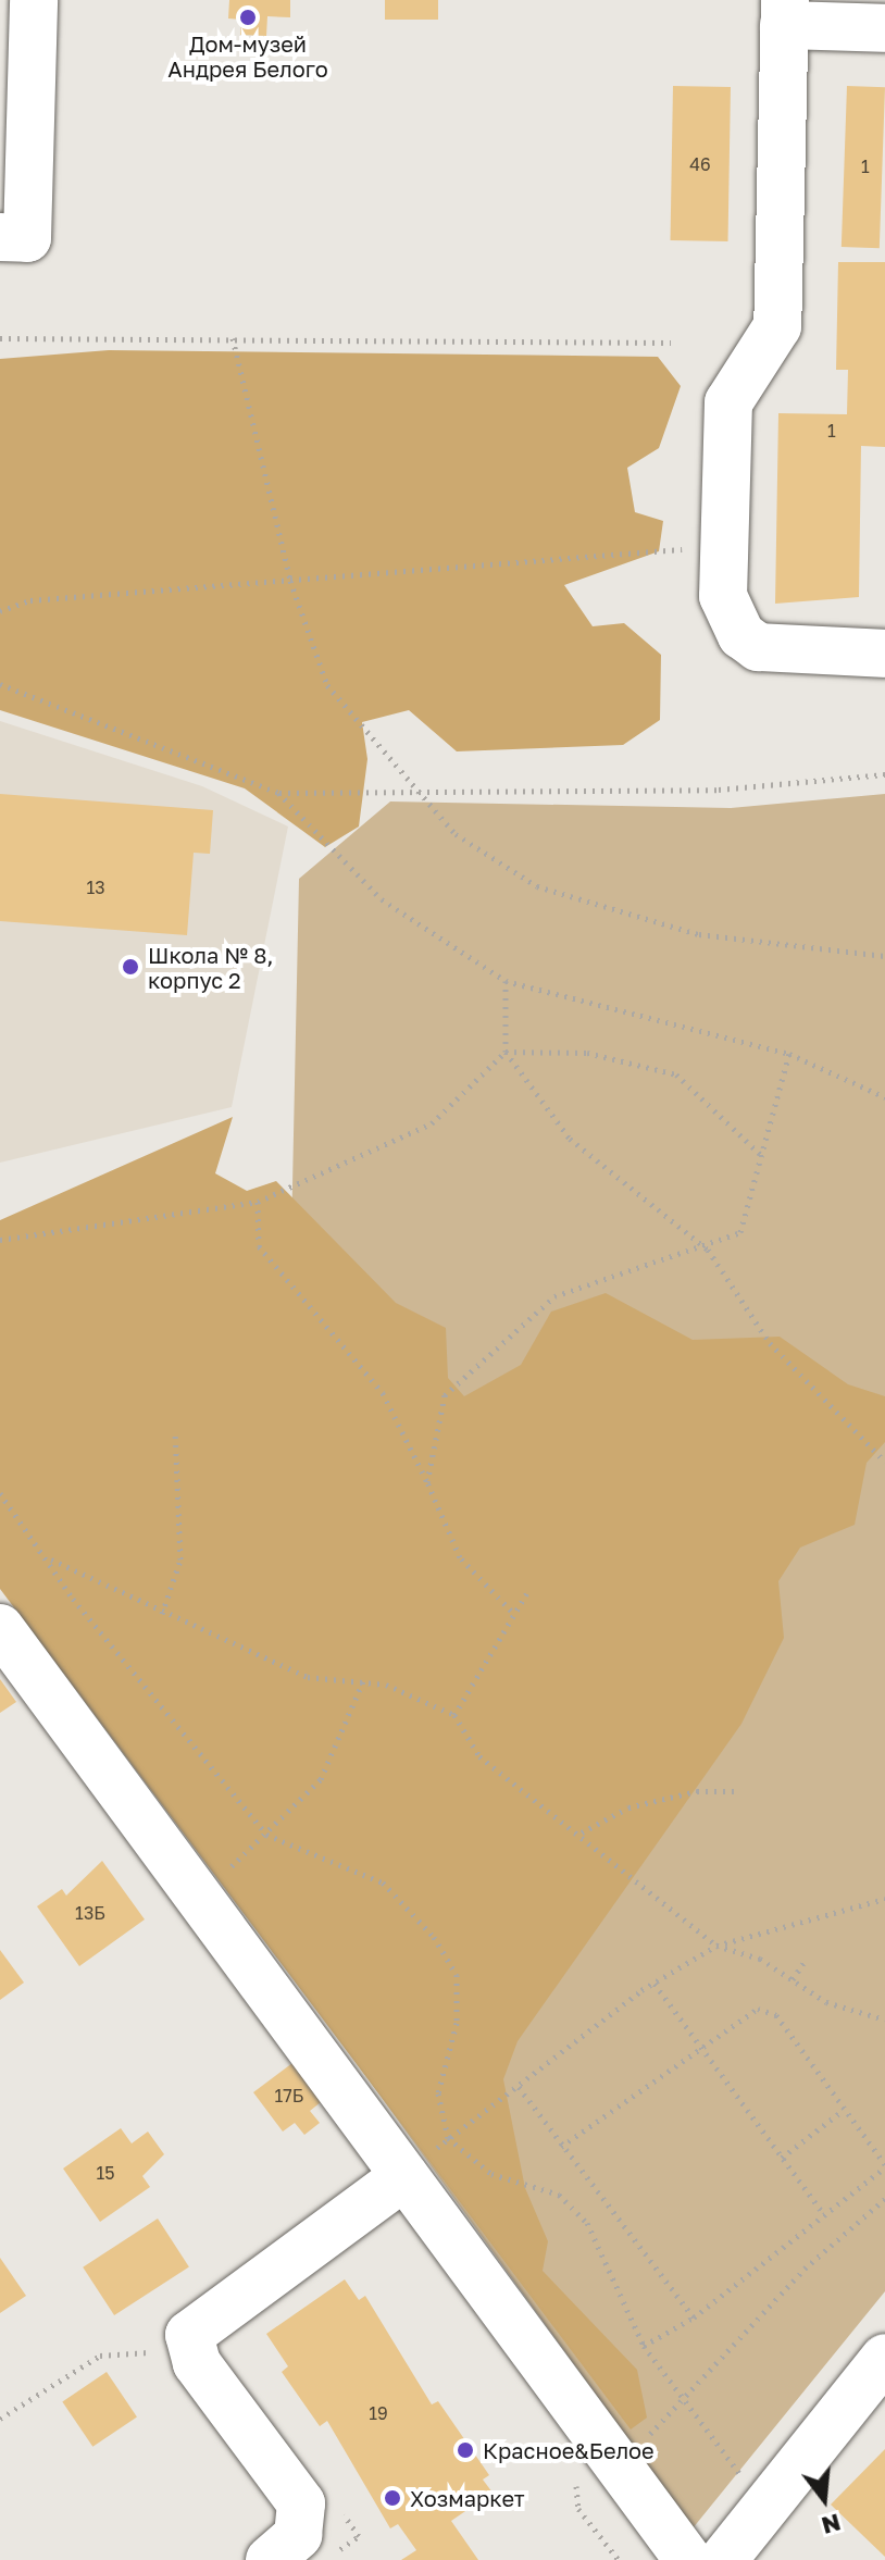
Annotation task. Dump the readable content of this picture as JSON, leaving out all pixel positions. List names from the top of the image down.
{
  "places": [
    "Дом-музей Андрея Белого",
    "Школа № 8, корпус 2",
    "Красное&Белое",
    "Хозмаркет"
  ],
  "house_numbers": [
    "46",
    "1",
    "1",
    "13",
    "13Б",
    "17Б",
    "15",
    "19"
  ],
  "north": "bottom"
}
